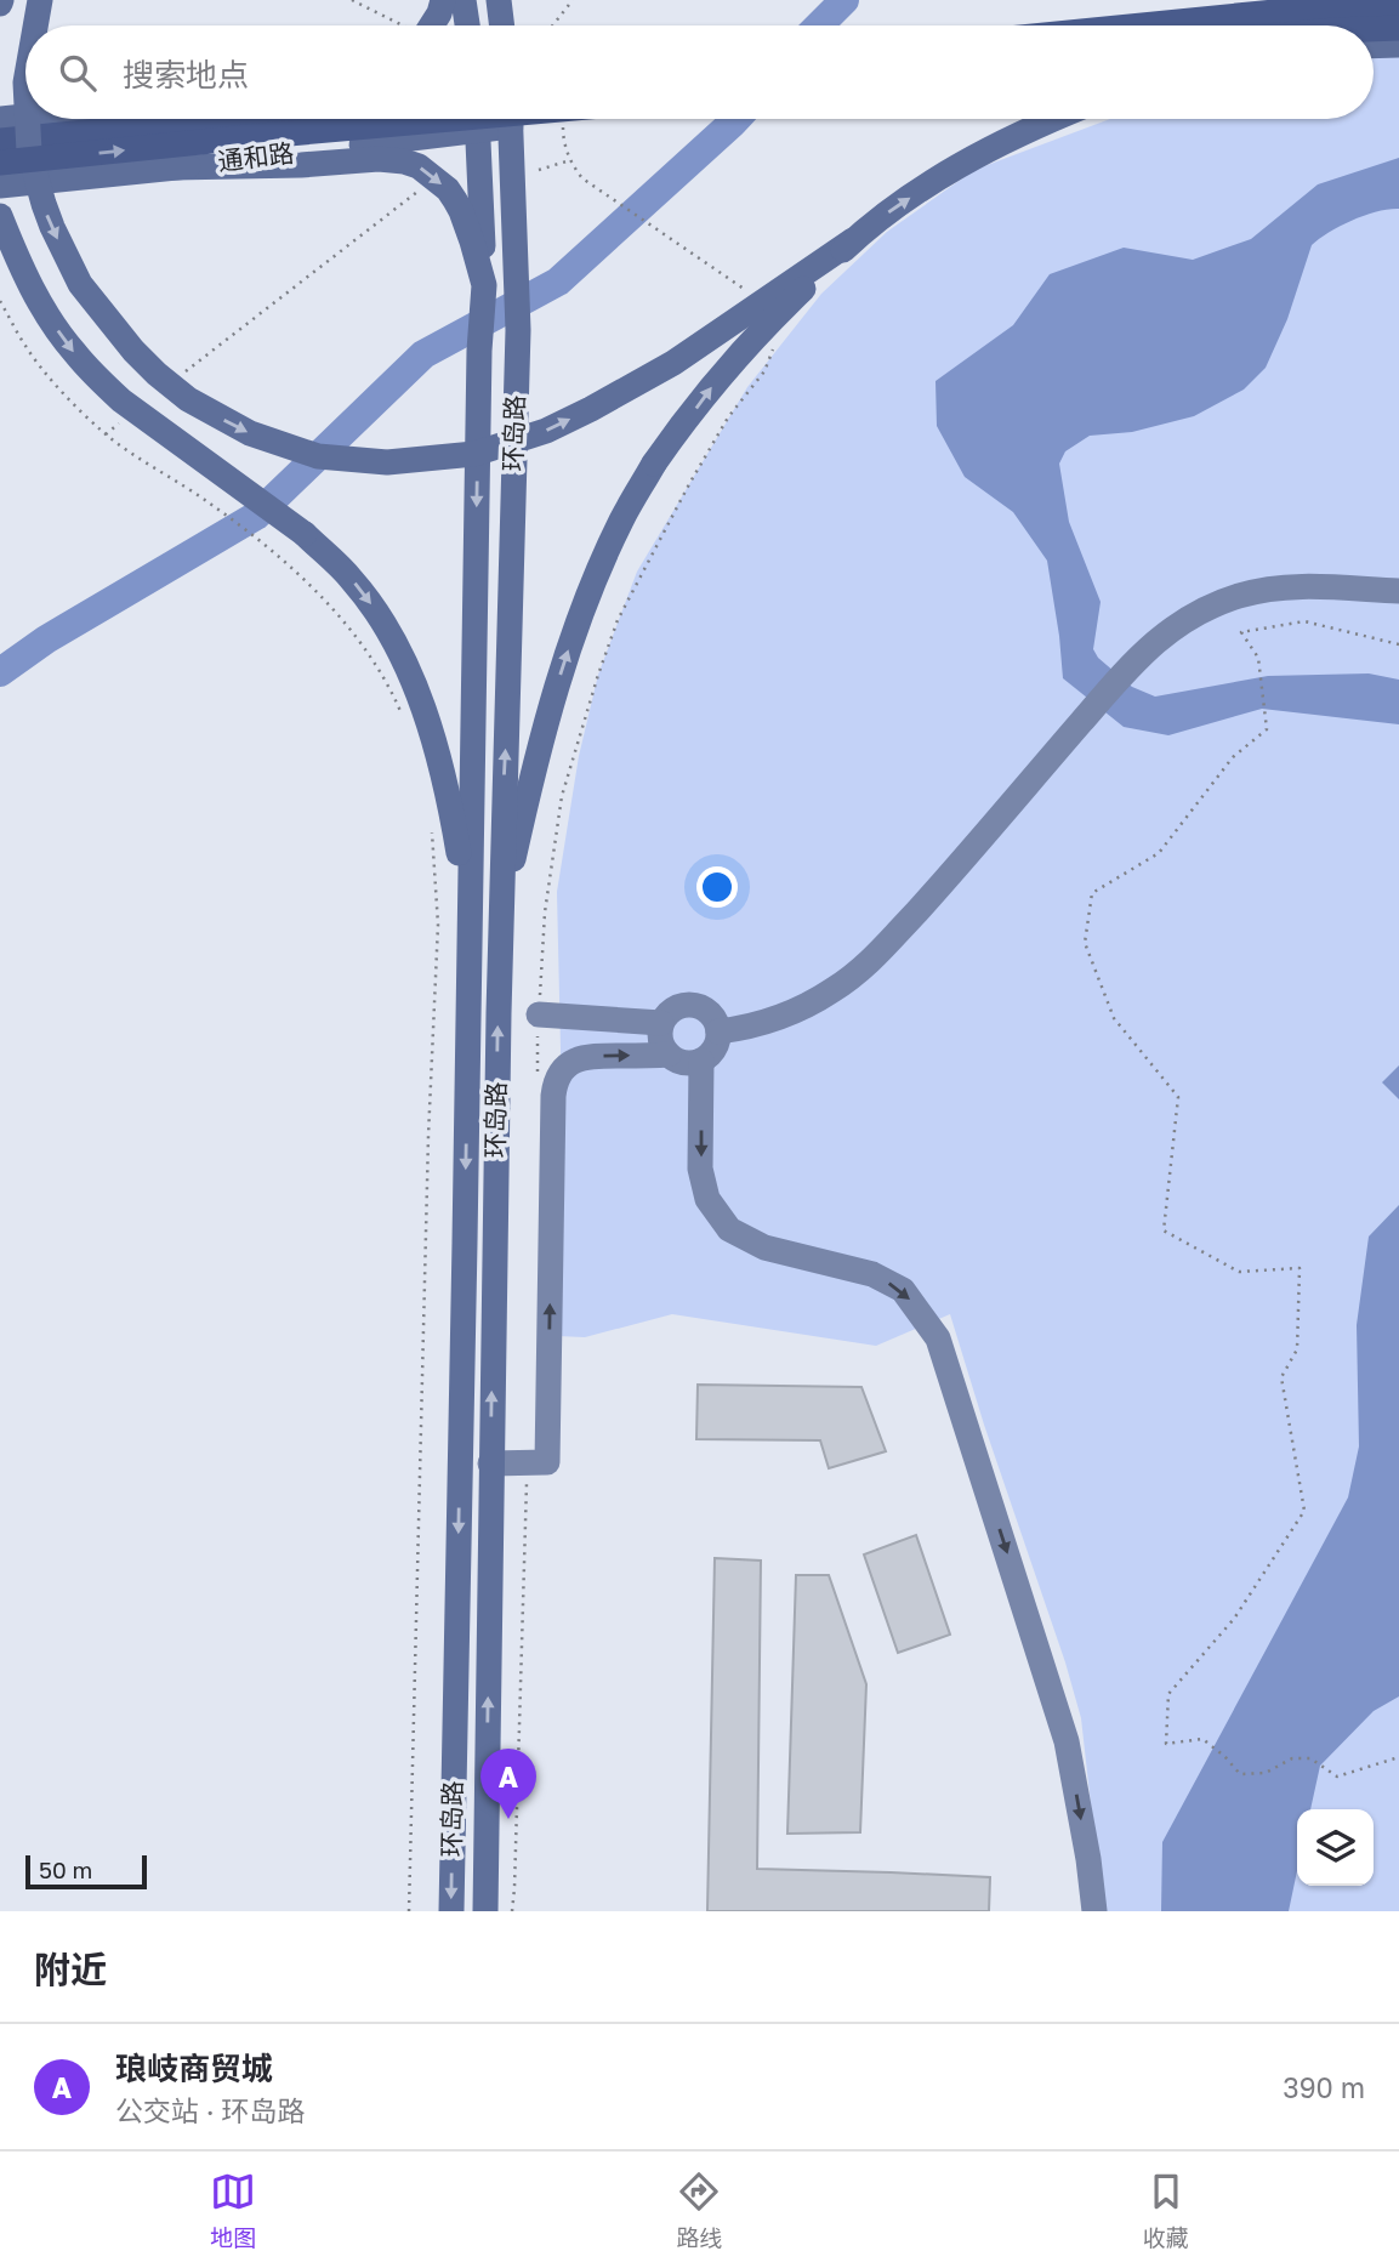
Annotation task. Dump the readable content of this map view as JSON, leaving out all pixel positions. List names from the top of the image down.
{
  "streets": {
    "main road": ["通和路", "环岛路"]
  },
  "scale_bar": "50 m",
  "page": {
    "search": "搜索地点",
    "pins": "A",
    "scale": "50 m",
    "heading": "附近",
    "list": [
      {
        "mark": "A",
        "name": "琅岐商贸城",
        "note": "公交站 · 环岛路",
        "value": "390 m"
      }
    ],
    "nav": ["地图", "路线", "收藏"]
  }
}
